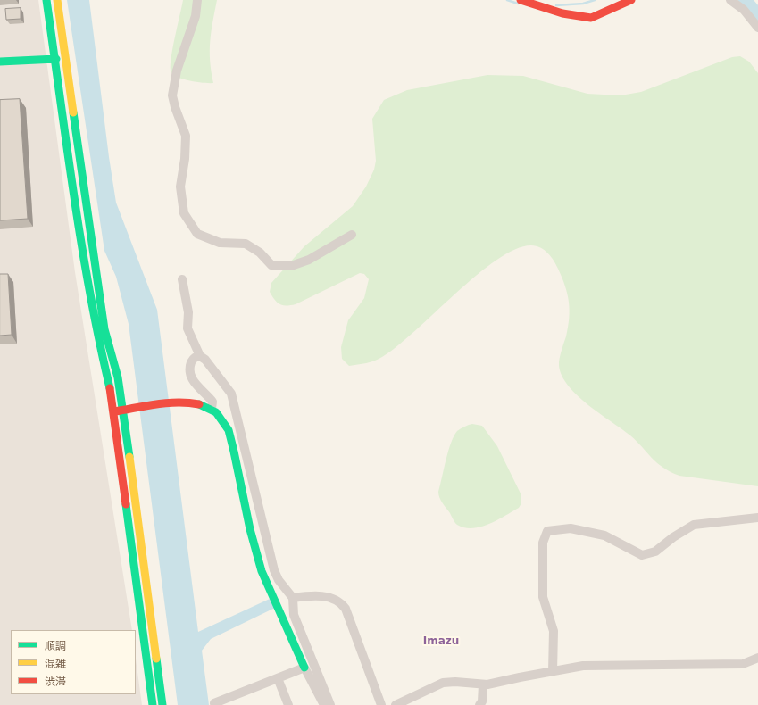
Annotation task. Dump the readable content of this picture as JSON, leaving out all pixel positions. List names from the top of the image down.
{
  "districts": ["Imazu"],
  "legend": ["順調", "混雑", "渋滞"]
}
